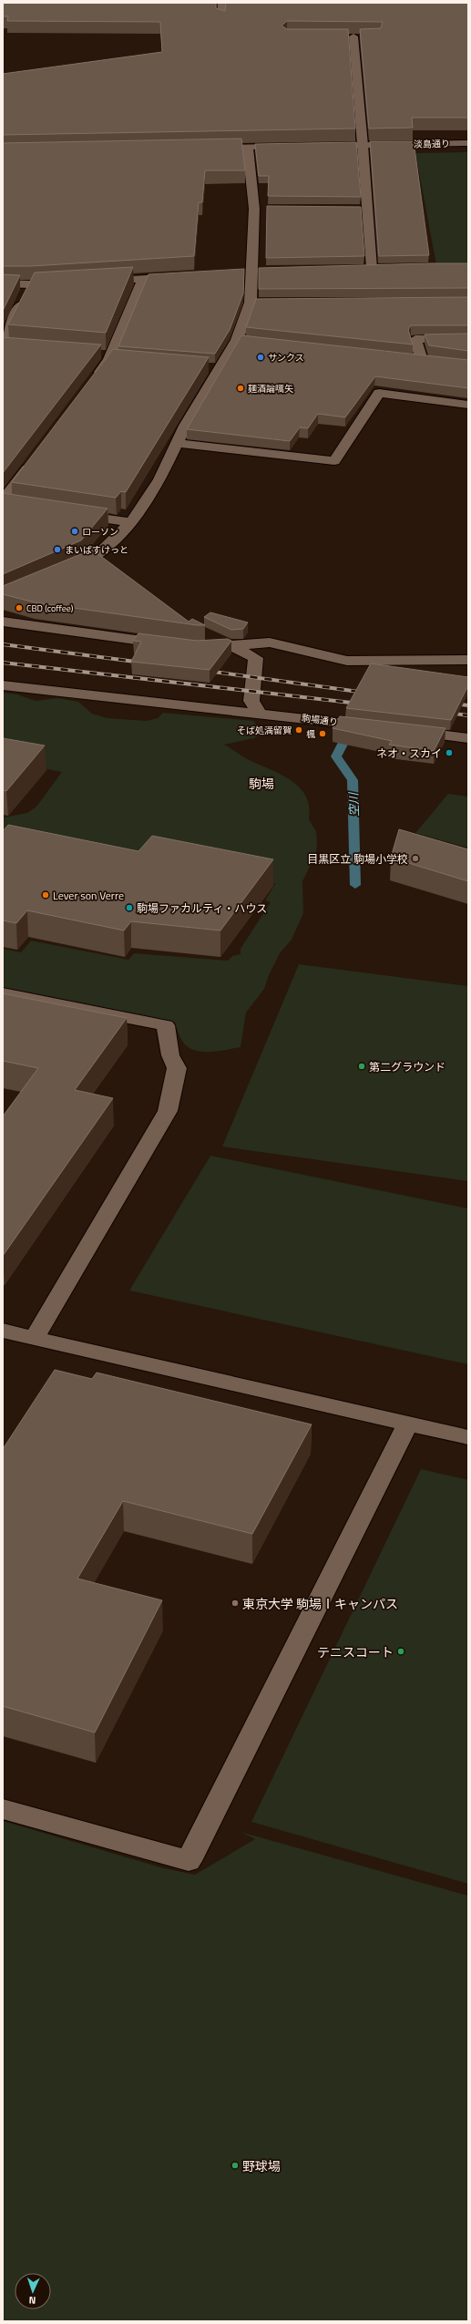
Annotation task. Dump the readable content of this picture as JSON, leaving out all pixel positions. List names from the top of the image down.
{
  "streets": {
    "street": ["淡島通り", "駒場通り"]
  },
  "districts": ["駒場"],
  "water": ["空川"],
  "places": [
    "サンクス",
    "麺酒論嚆矢",
    "ローソン",
    "まいばすけっと",
    "CBD (coffee)",
    "そば処満留賀",
    "楓",
    "ネオ・スカイ",
    "目黒区立 駒場小学校",
    "Lever son Verre",
    "駒場ファカルティ・ハウス",
    "第二グラウンド",
    "東京大学 駒場Ⅰキャンパス",
    "テニスコート",
    "野球場"
  ],
  "north": "bottom"
}
